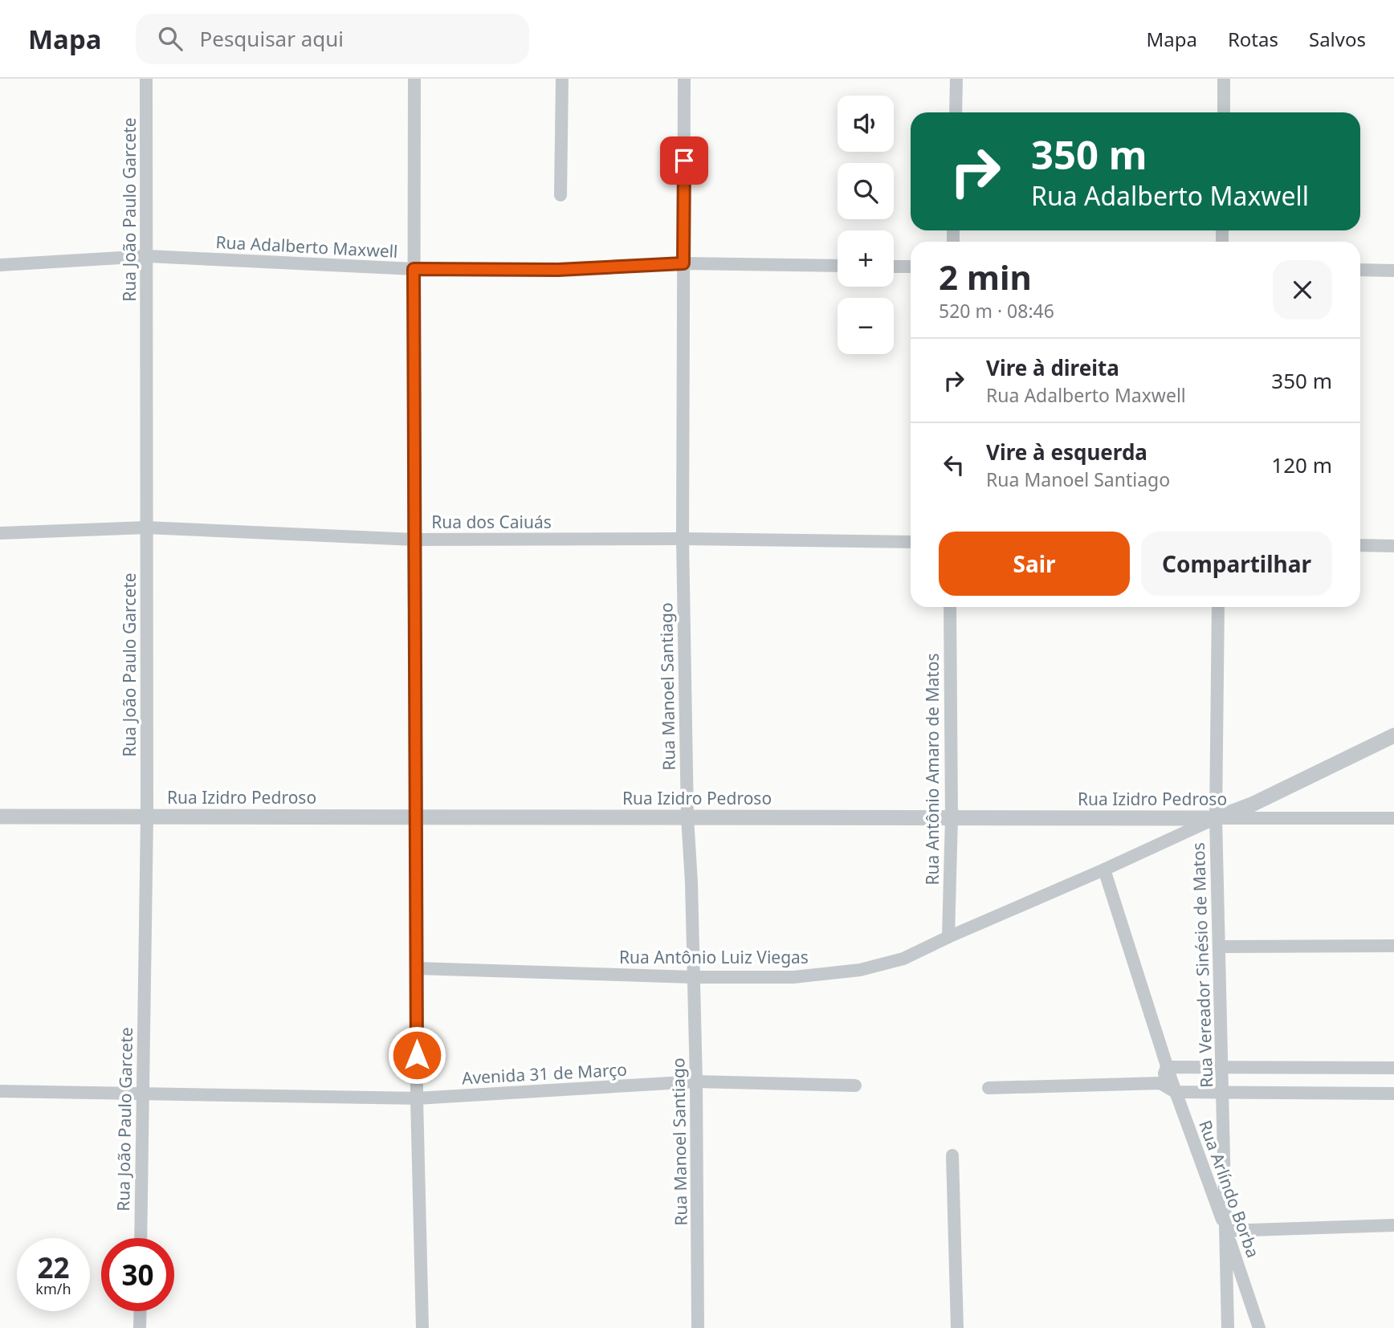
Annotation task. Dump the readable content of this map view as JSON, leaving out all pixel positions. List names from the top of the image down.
{
  "streets": {
    "street": [
      "Rua João Paulo Garcete",
      "Rua Adalberto Maxwell",
      "Rua dos Caiuás",
      "Rua Manoel Santiago",
      "Rua Antônio Amaro de Matos",
      "Rua Izidro Pedroso",
      "Rua Antônio Luiz Viegas",
      "Rua Vereador Sinésio de Matos",
      "Avenida 31 de Março",
      "Rua Arlíndo Borba"
    ]
  },
  "crossings": [
    ["Rua João Paulo Garcete", "Rua Adalberto Maxwell"],
    ["Rua João Paulo Garcete", "Rua dos Caiuás"],
    ["Rua João Paulo Garcete", "Rua Izidro Pedroso"],
    ["Rua João Paulo Garcete", "Avenida 31 de Março"],
    ["Rua Adalberto Maxwell", "Rua Manoel Santiago"],
    ["Rua dos Caiuás", "Rua Manoel Santiago"],
    ["Rua Manoel Santiago", "Rua Izidro Pedroso"],
    ["Rua Manoel Santiago", "Rua Antônio Luiz Viegas"],
    ["Rua Manoel Santiago", "Avenida 31 de Março"],
    ["Rua Antônio Amaro de Matos", "Rua Izidro Pedroso"],
    ["Rua Antônio Amaro de Matos", "Rua Antônio Luiz Viegas"],
    ["Rua Izidro Pedroso", "Rua Antônio Luiz Viegas"],
    ["Rua Izidro Pedroso", "Rua Vereador Sinésio de Matos"],
    ["Rua Antônio Luiz Viegas", "Rua Vereador Sinésio de Matos"],
    ["Rua Antônio Luiz Viegas", "Rua Arlíndo Borba"],
    ["Rua Vereador Sinésio de Matos", "Rua Arlíndo Borba"]
  ],
  "page": {
    "header": "Mapa",
    "search": "Pesquisar aqui",
    "nav": ["Mapa", "Rotas", "Salvos"],
    "map_buttons": ["+", "−"],
    "turn": ["350 m", "Rua Adalberto Maxwell"],
    "heading": ["2 min", "520 m · 08:46"],
    "list": [
      {
        "name": "Vire à direita",
        "note": "Rua Adalberto Maxwell",
        "value": "350 m"
      },
      {
        "name": "Vire à esquerda",
        "note": "Rua Manoel Santiago",
        "value": "120 m"
      }
    ],
    "buttons": ["Sair", "Compartilhar"],
    "speed": "22 km/h",
    "limit": "30"
  }
}
